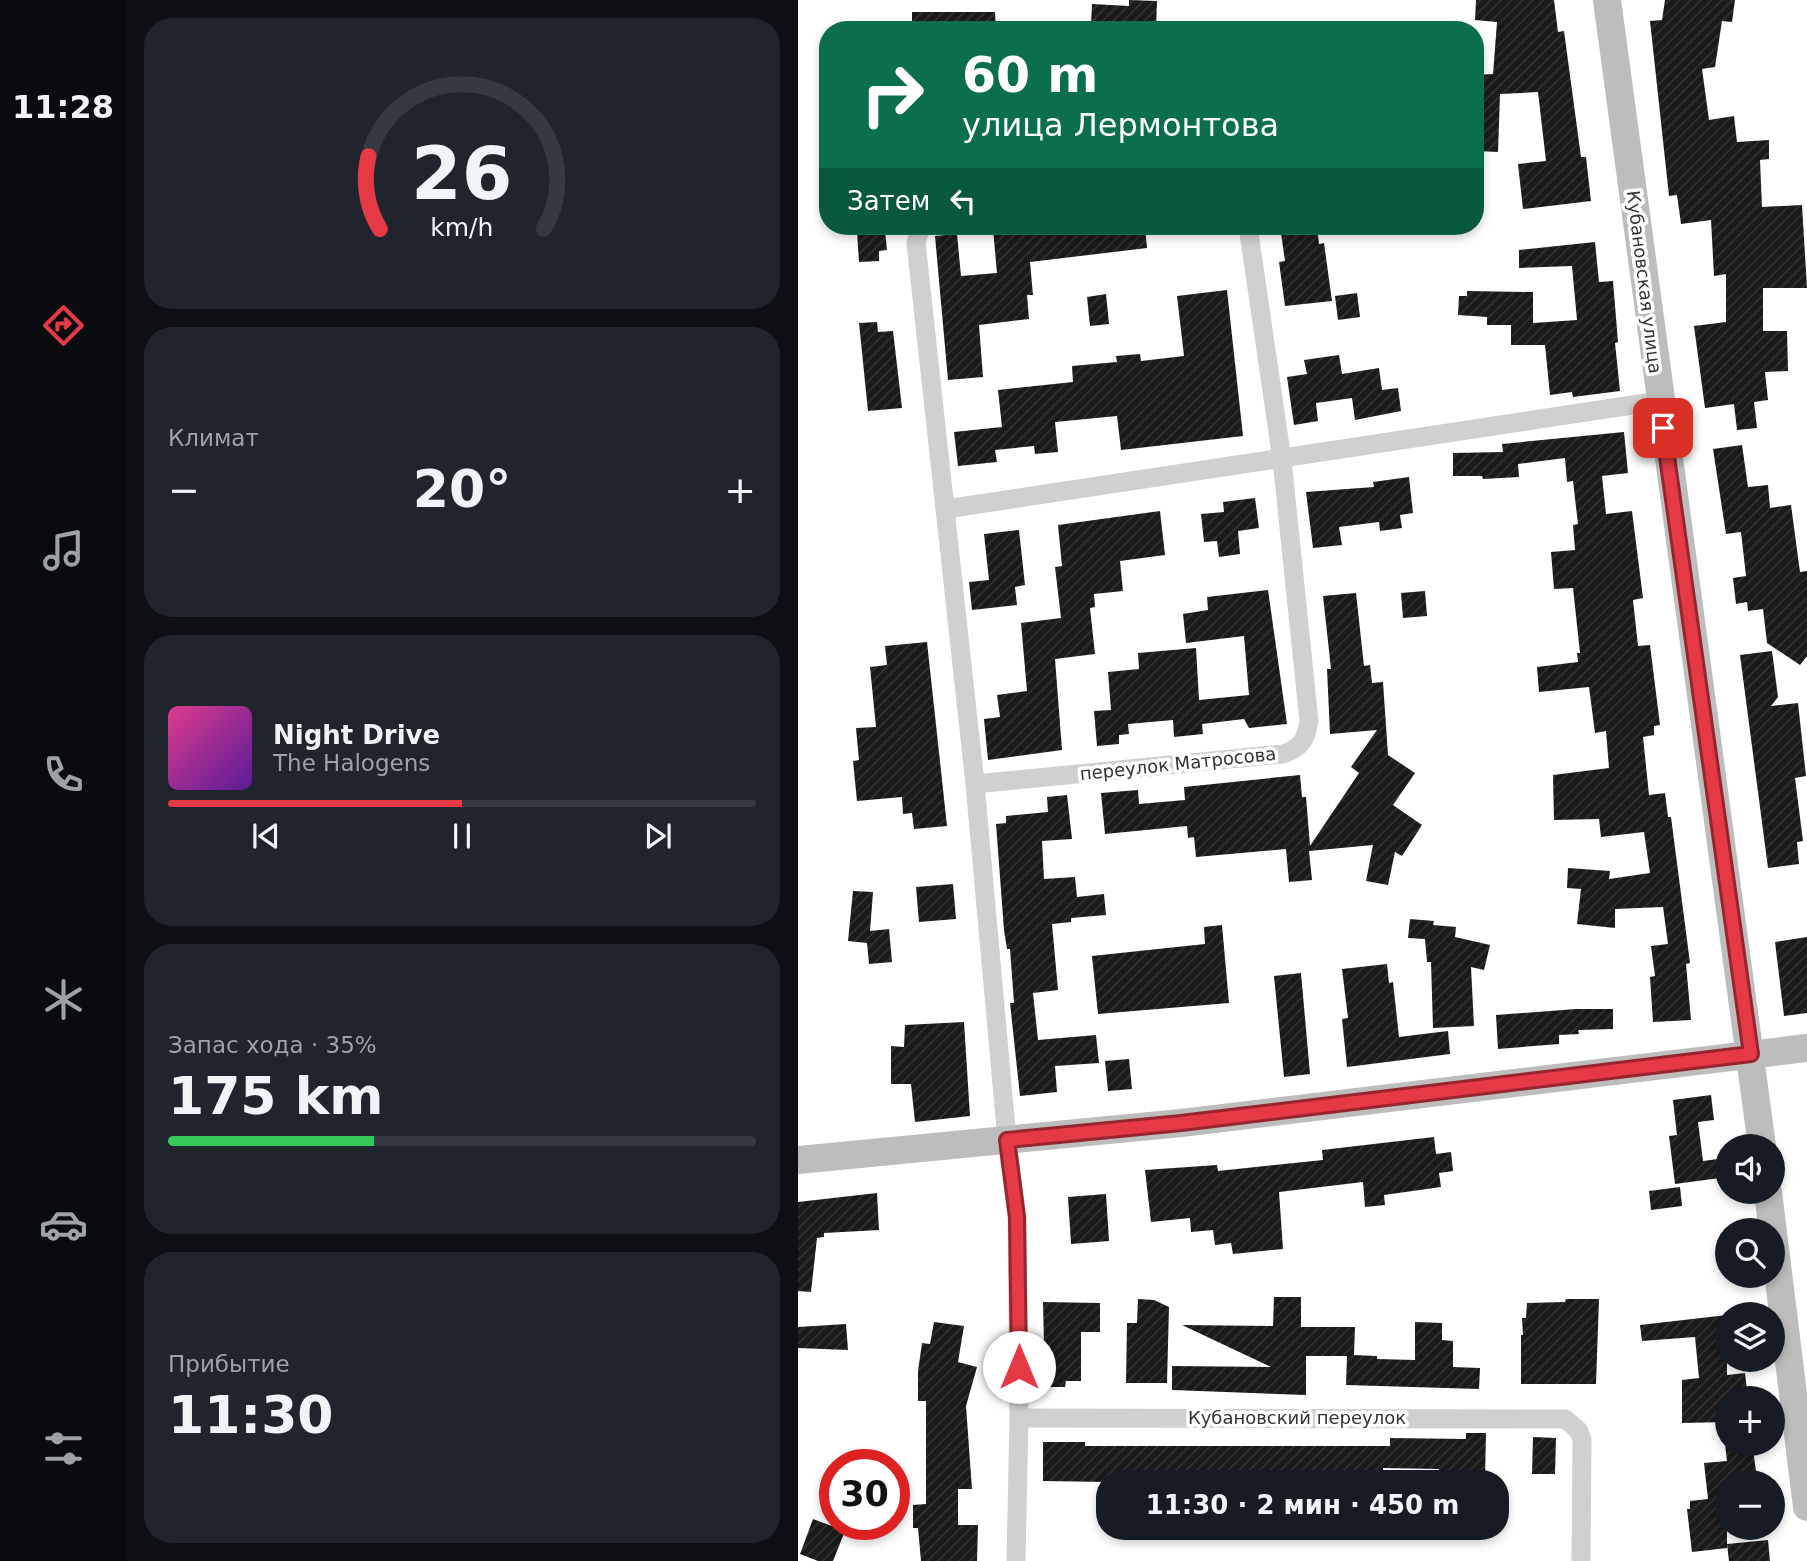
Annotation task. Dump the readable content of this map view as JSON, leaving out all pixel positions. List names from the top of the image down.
{
  "streets": {
    "street": ["Кубановская улица", "переулок Матросова", "Кубановский переулок"]
  },
  "page": {
    "tabs": "11:28",
    "turn": ["60 m", "улица Лермонтова"],
    "then": "Затем",
    "tile": [
      "Климат",
      ["Запас хода · 35%", "175 km"],
      ["Прибытие", "11:30"]
    ],
    "heat": ["−", "20°", "+"],
    "song": ["Night Drive", "The Halogens"],
    "map_buttons": ["+", "−"],
    "limit": "30",
    "trip": "11:30 · 2 мин · 450 m",
    "gauge": ["26", "km/h"]
  }
}
